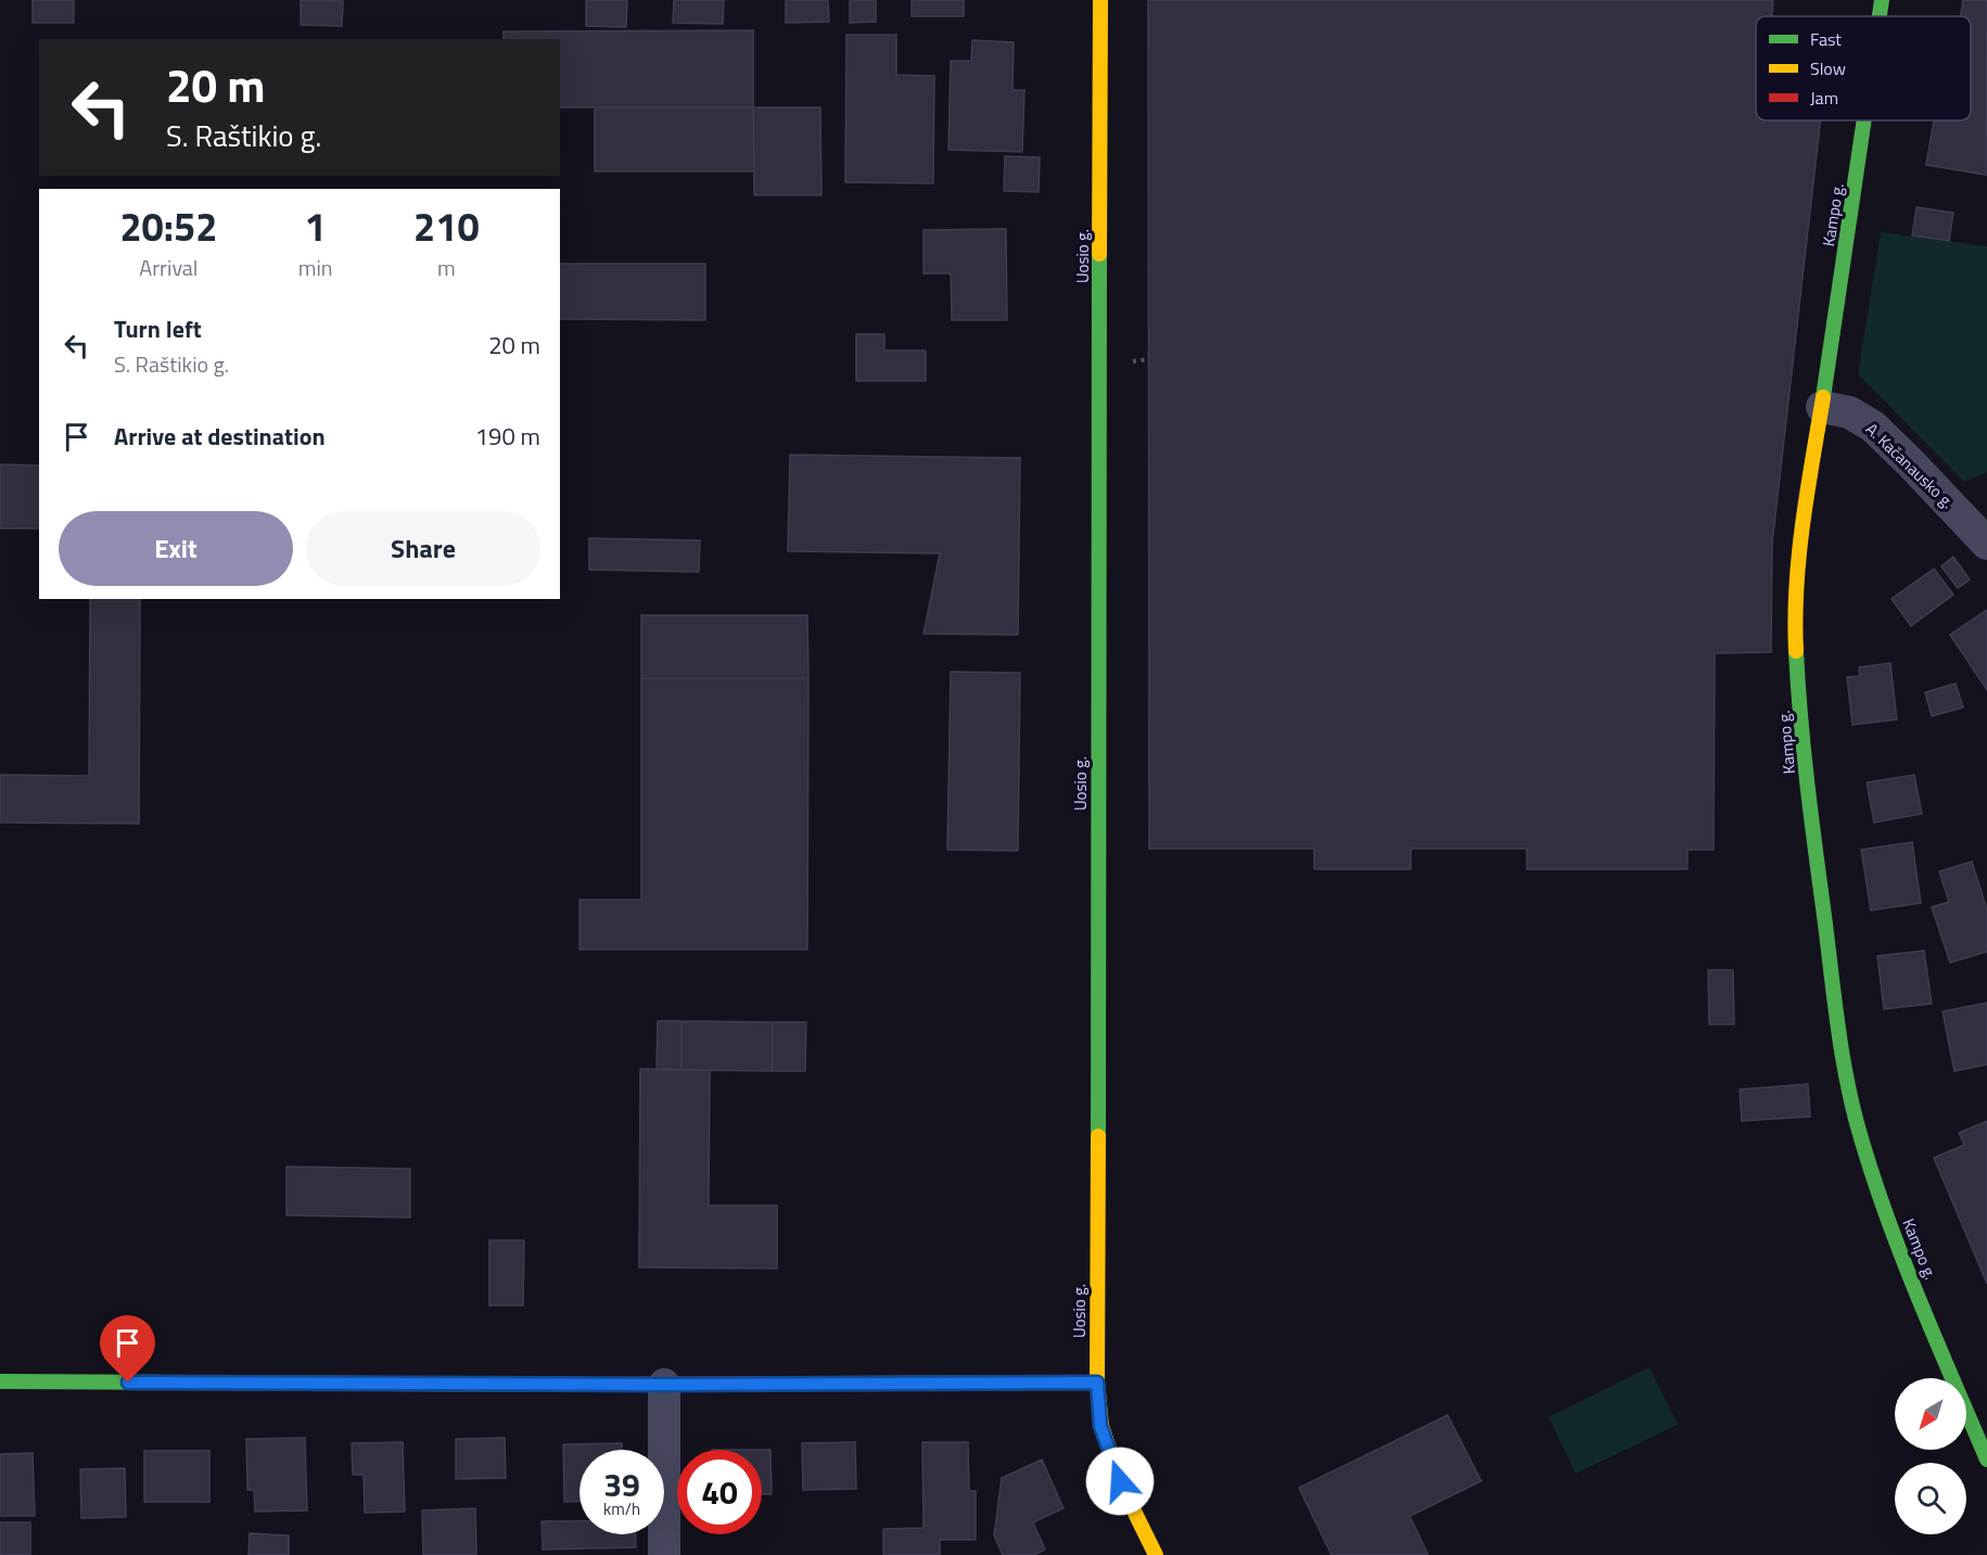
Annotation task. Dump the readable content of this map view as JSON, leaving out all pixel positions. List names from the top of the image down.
{
  "streets": {
    "street": ["Kampo g.", "Uosio g.", "A. Kačanausko g."]
  },
  "crossings": [
    ["Kampo g.", "A. Kačanausko g."]
  ],
  "legend": ["Fast", "Slow", "Jam"],
  "north": "bottom left",
  "page": {
    "turn": ["20 m", "S. Raštikio g."],
    "eta": [
      "20:52",
      "Arrival",
      "1",
      "min",
      "210",
      "m"
    ],
    "list": [
      {
        "name": "Turn left",
        "note": "S. Raštikio g.",
        "value": "20 m"
      },
      {
        "name": "Arrive at destination",
        "value": "190 m"
      }
    ],
    "buttons": ["Exit", "Share"],
    "speed": "39 km/h",
    "limit": "40"
  }
}
